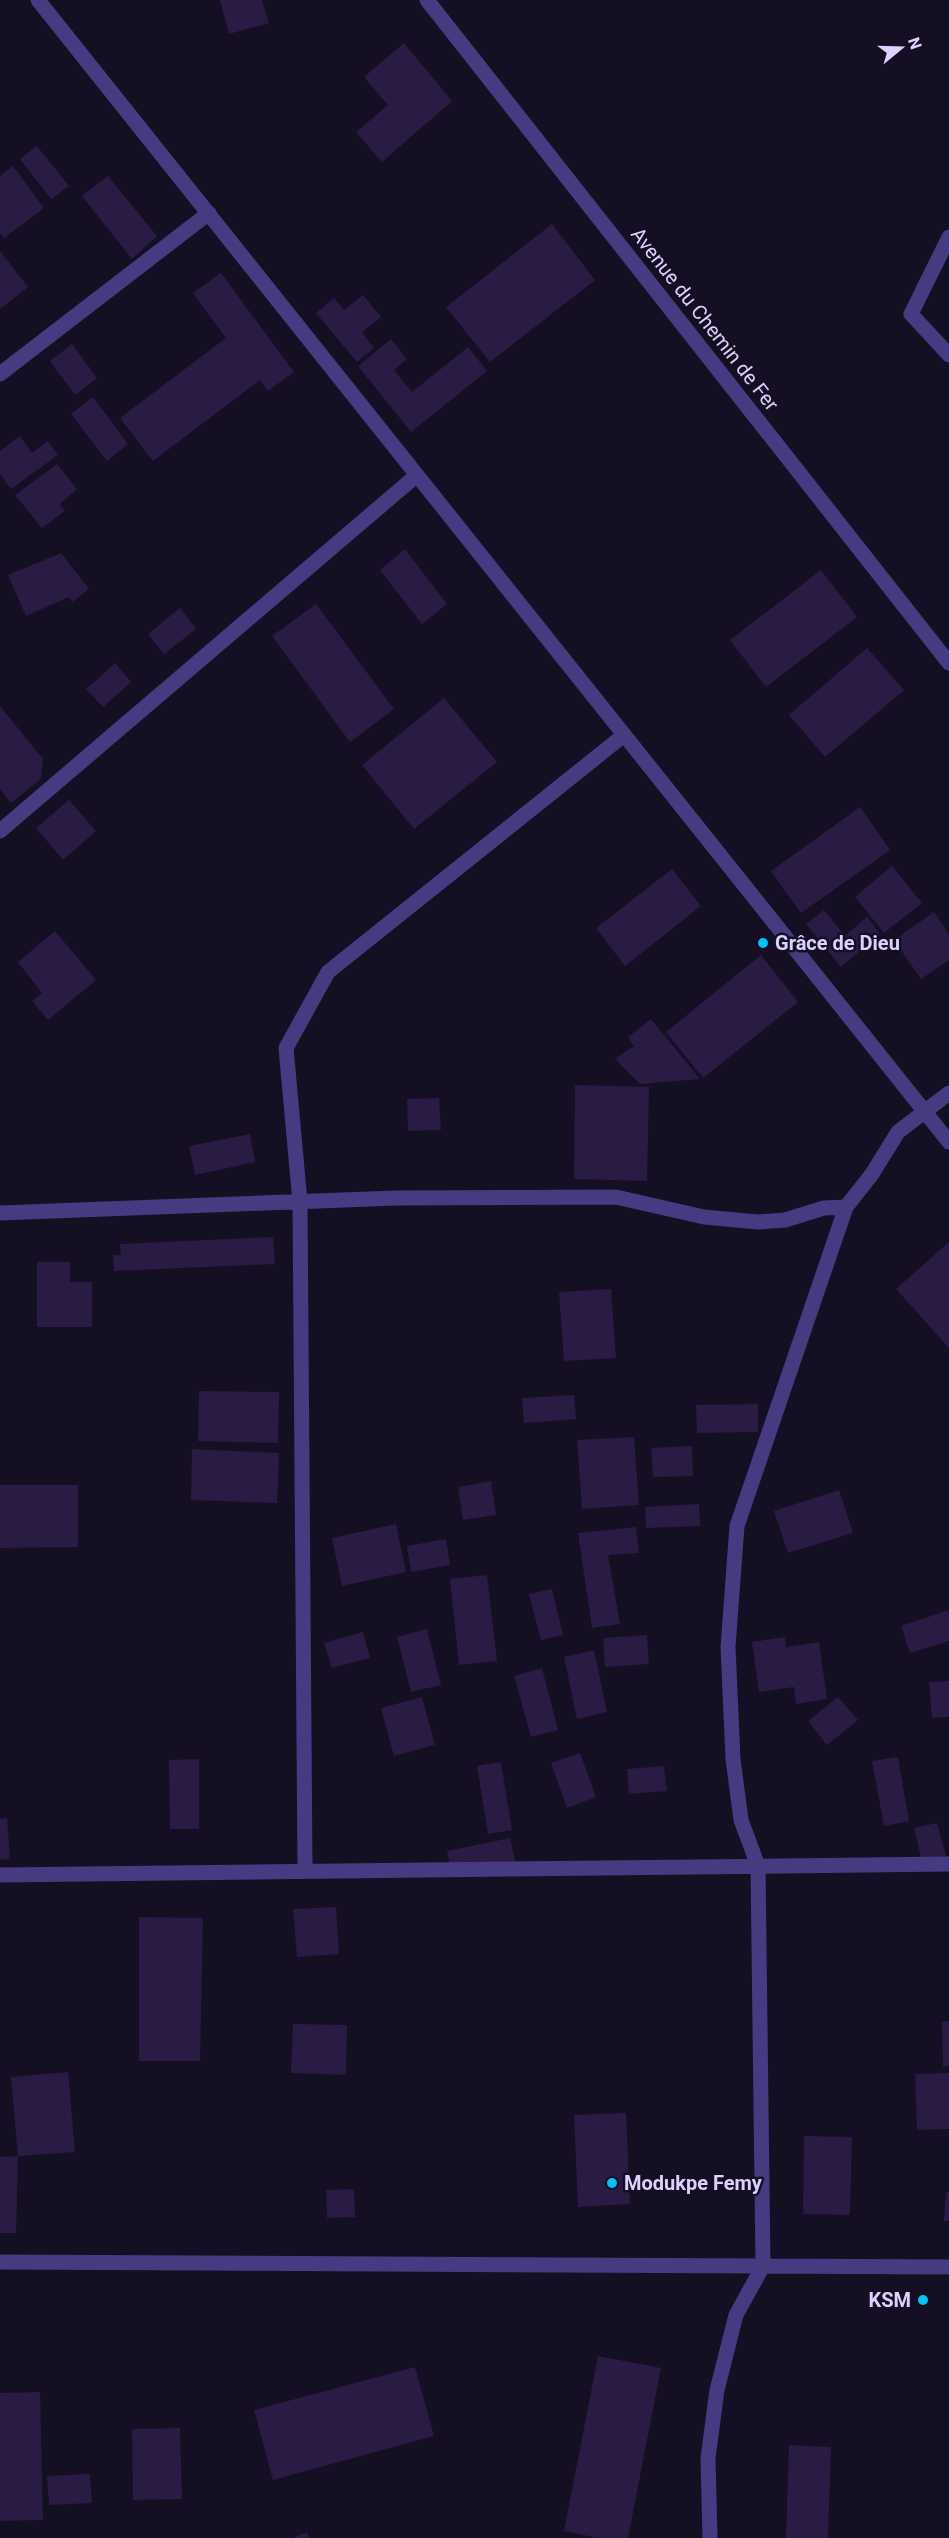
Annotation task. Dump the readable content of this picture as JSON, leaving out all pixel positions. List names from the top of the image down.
{
  "streets": {
    "street": ["Avenue du Chemin de Fer"]
  },
  "places": ["Grâce de Dieu", "Modukpe Femy", "KSM"],
  "north": "right"
}
